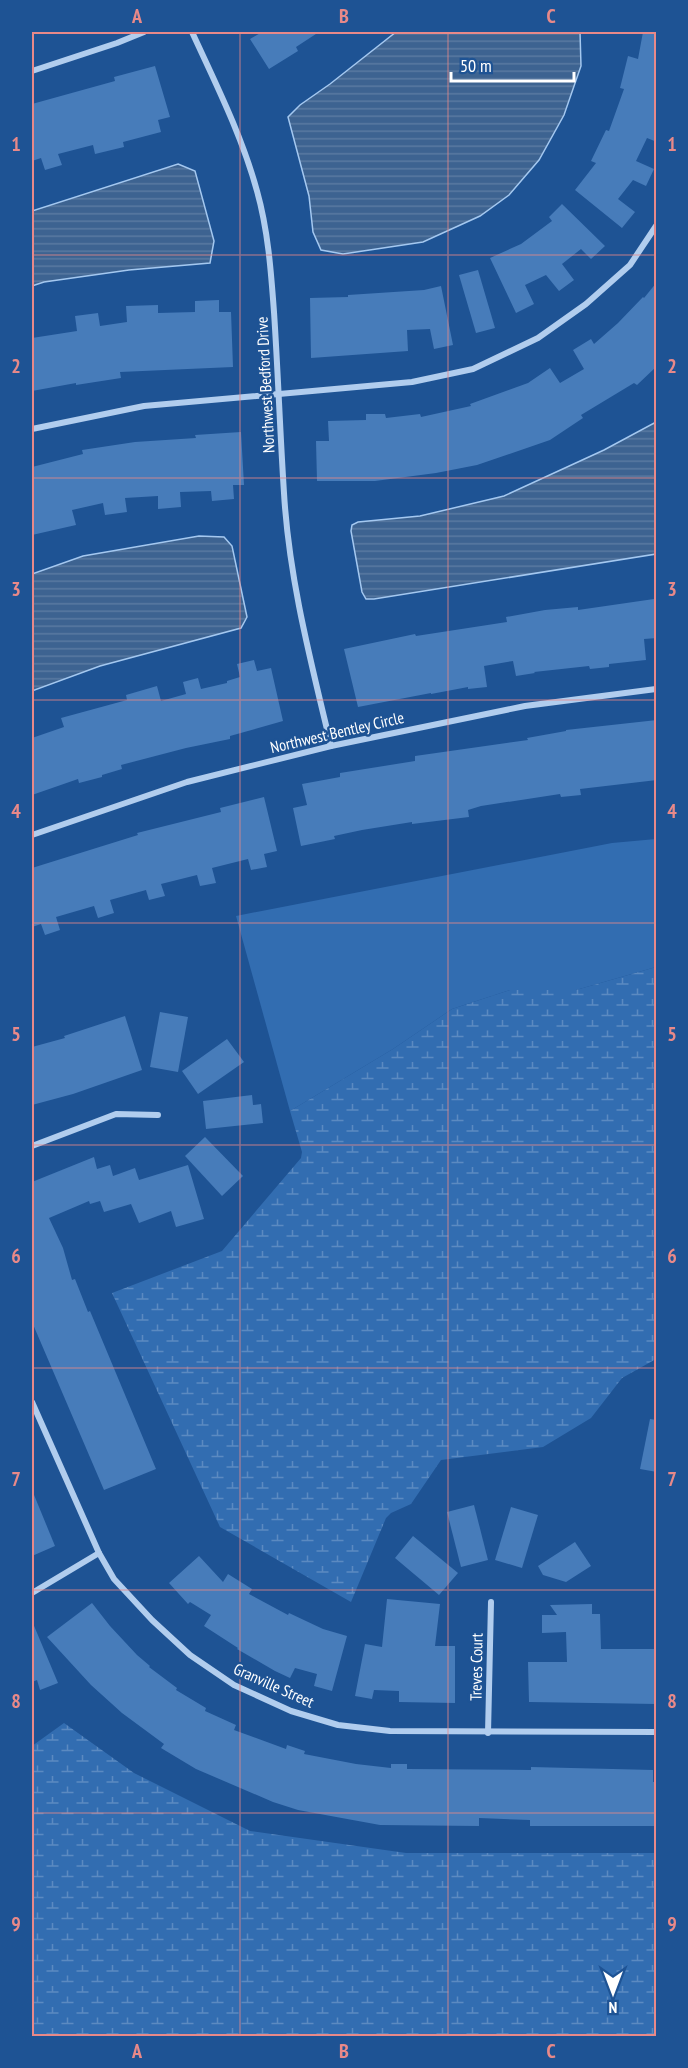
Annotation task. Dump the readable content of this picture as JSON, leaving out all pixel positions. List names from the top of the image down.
{
  "streets": {
    "street": [
      "Northwest Bedford Drive",
      "Northwest Bentley Circle",
      "Treves Court",
      "Granville Street"
    ]
  },
  "crossings": [
    ["Northwest Bedford Drive", "Northwest Bentley Circle"],
    ["Treves Court", "Granville Street"]
  ],
  "scale_bar": "50 m",
  "north": "bottom",
  "grid": {
    "columns": ["A", "B", "C"],
    "rows": [
      "1",
      "2",
      "3",
      "4",
      "5",
      "6",
      "7",
      "8",
      "9"
    ]
  }
}
